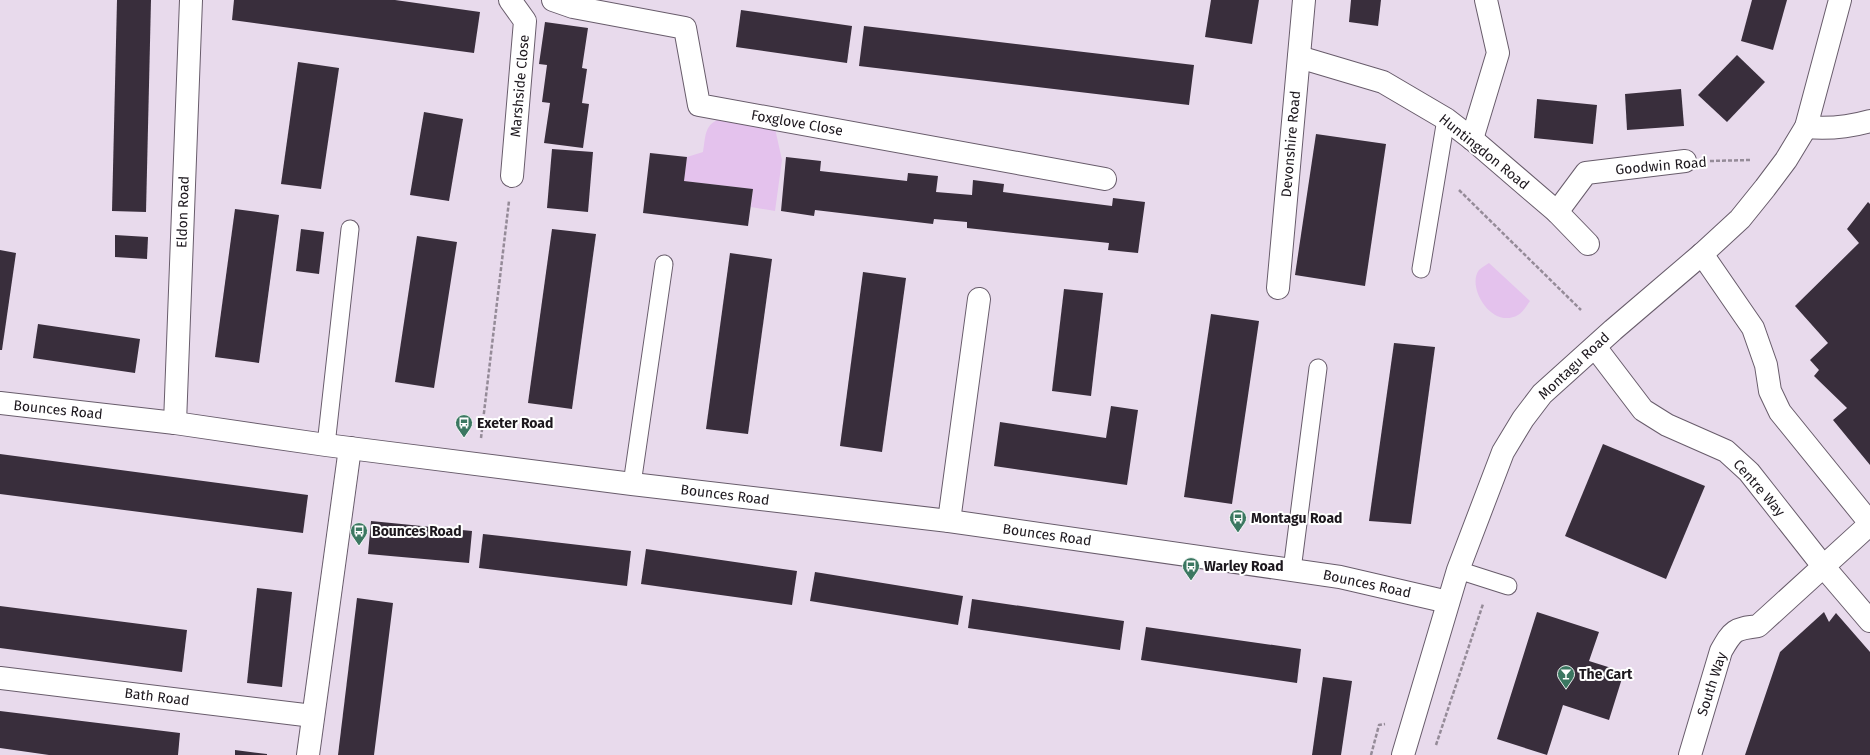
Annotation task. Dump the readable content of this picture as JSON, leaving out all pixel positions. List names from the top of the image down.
{
  "streets": {
    "street": [
      "Marshside Close",
      "Foxglove Close",
      "Devonshire Road",
      "Huntingdon Road",
      "Goodwin Road",
      "Eldon Road",
      "Montagu Road",
      "Bounces Road",
      "Centre Way",
      "South Way",
      "Bath Road"
    ]
  },
  "crossings": [
    ["Devonshire Road", "Huntingdon Road"],
    ["Huntingdon Road", "Goodwin Road"],
    ["Goodwin Road", "Montagu Road"],
    ["Eldon Road", "Bounces Road"],
    ["Montagu Road", "Bounces Road"],
    ["Montagu Road", "Centre Way"],
    ["Centre Way", "South Way"]
  ],
  "places": {
    "bus stop": [
      "Exeter Road",
      "Montagu Road",
      "Bounces Road",
      "Warley Road"
    ],
    "bar": ["The Cart"]
  }
}
